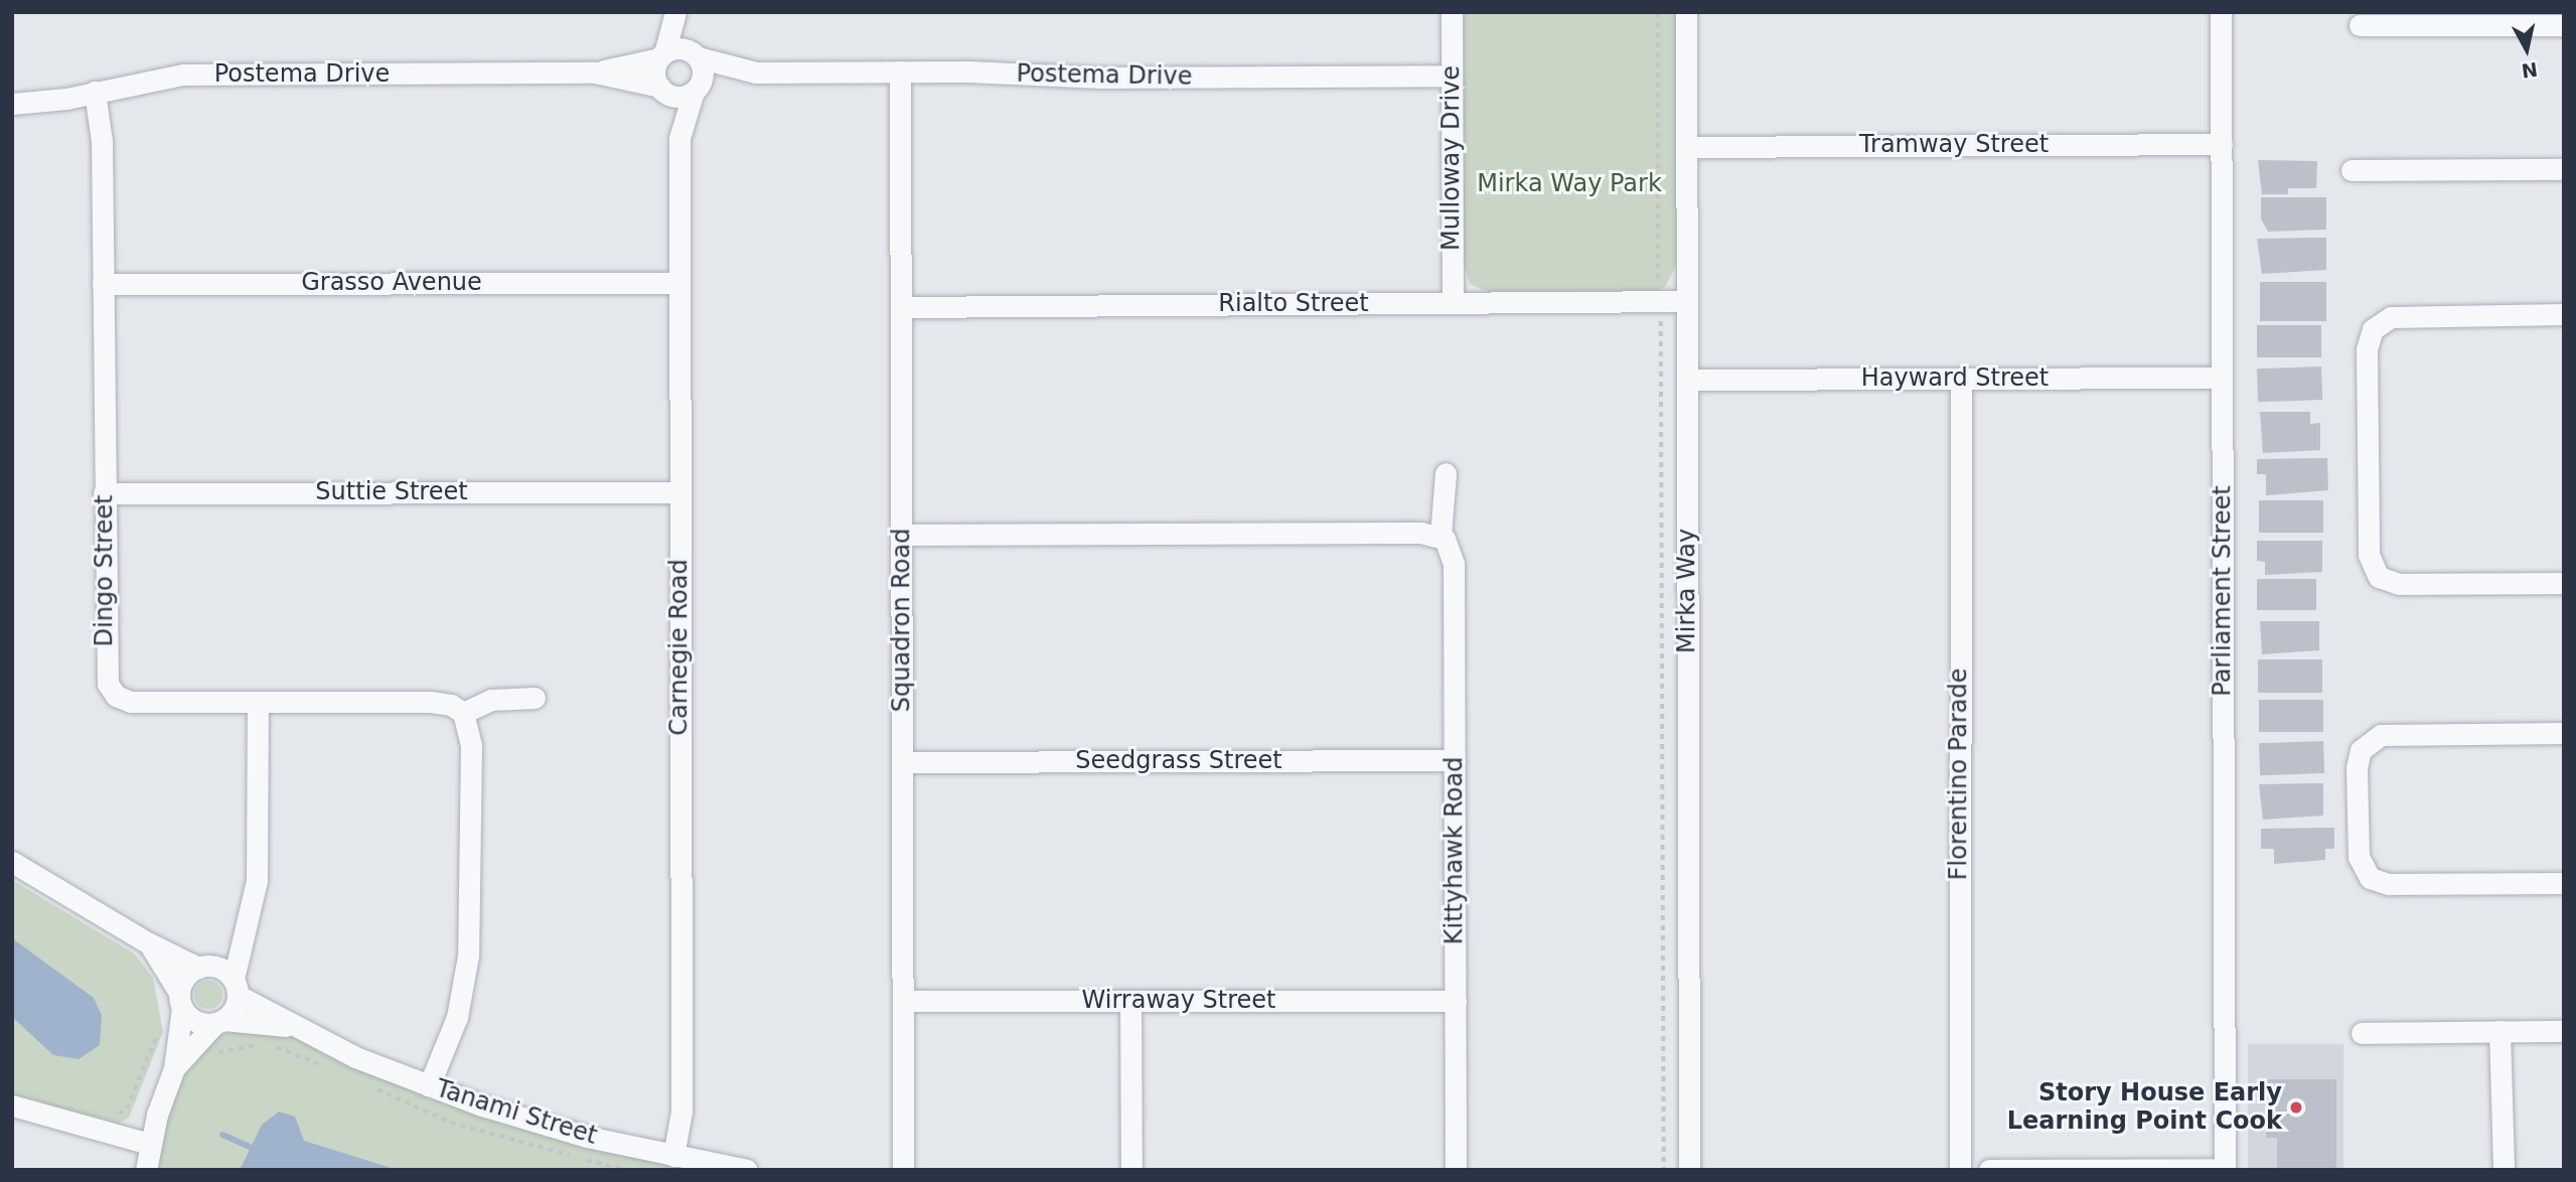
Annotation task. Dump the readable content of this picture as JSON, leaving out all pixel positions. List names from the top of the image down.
{
  "streets": {
    "street": [
      "Postema Drive",
      "Tramway Street",
      "Mulloway Drive",
      "Grasso Avenue",
      "Rialto Street",
      "Hayward Street",
      "Suttie Street",
      "Dingo Street",
      "Mirka Way",
      "Parliament Street",
      "Squadron Road",
      "Carnegie Road",
      "Seedgrass Street",
      "Florentino Parade",
      "Kittyhawk Road",
      "Wirraway Street",
      "Tanami Street"
    ]
  },
  "crossings": [
    ["Postema Drive", "Mulloway Drive"],
    ["Postema Drive", "Dingo Street"],
    ["Postema Drive", "Squadron Road"],
    ["Postema Drive", "Carnegie Road"],
    ["Tramway Street", "Mirka Way"],
    ["Tramway Street", "Parliament Street"],
    ["Mulloway Drive", "Rialto Street"],
    ["Grasso Avenue", "Dingo Street"],
    ["Grasso Avenue", "Carnegie Road"],
    ["Rialto Street", "Mirka Way"],
    ["Rialto Street", "Squadron Road"],
    ["Hayward Street", "Mirka Way"],
    ["Hayward Street", "Parliament Street"],
    ["Hayward Street", "Florentino Parade"],
    ["Suttie Street", "Dingo Street"],
    ["Suttie Street", "Carnegie Road"],
    ["Squadron Road", "Seedgrass Street"],
    ["Squadron Road", "Wirraway Street"],
    ["Carnegie Road", "Tanami Street"],
    ["Seedgrass Street", "Kittyhawk Road"],
    ["Kittyhawk Road", "Wirraway Street"]
  ],
  "parks": ["Mirka Way Park"],
  "places": ["Story House Early Learning Point Cook"],
  "north": "bottom"
}
